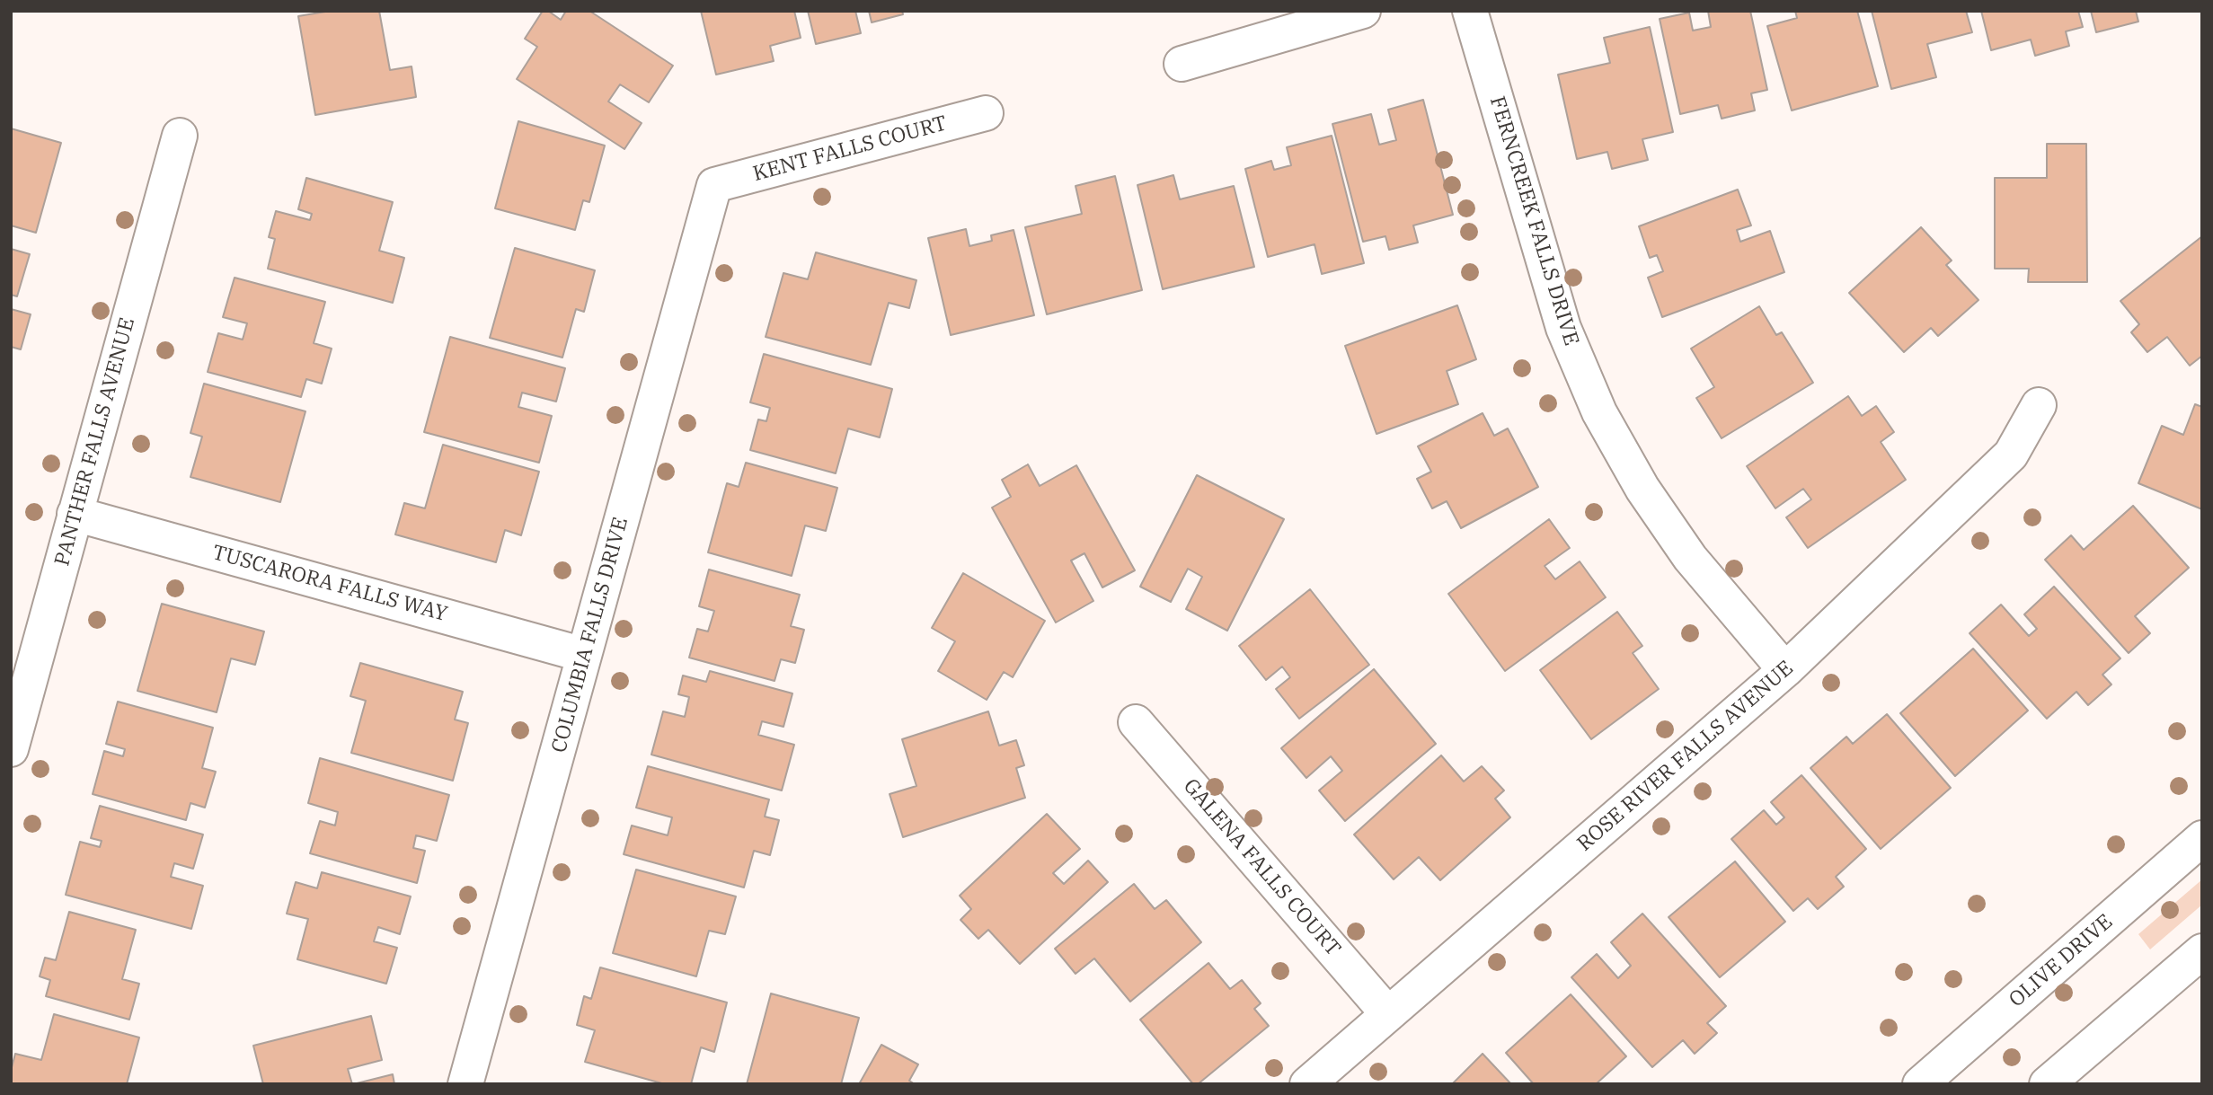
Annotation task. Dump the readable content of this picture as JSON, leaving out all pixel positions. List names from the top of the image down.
{
  "streets": {
    "street": [
      "KENT FALLS COURT",
      "FERNCREEK FALLS DRIVE",
      "PANTHER FALLS AVENUE",
      "TUSCARORA FALLS WAY",
      "COLUMBIA FALLS DRIVE",
      "ROSE RIVER FALLS AVENUE",
      "GALENA FALLS COURT",
      "OLIVE DRIVE"
    ]
  },
  "crossings": [
    ["KENT FALLS COURT", "COLUMBIA FALLS DRIVE"],
    ["FERNCREEK FALLS DRIVE", "ROSE RIVER FALLS AVENUE"],
    ["PANTHER FALLS AVENUE", "TUSCARORA FALLS WAY"],
    ["TUSCARORA FALLS WAY", "COLUMBIA FALLS DRIVE"],
    ["ROSE RIVER FALLS AVENUE", "GALENA FALLS COURT"]
  ]
}
